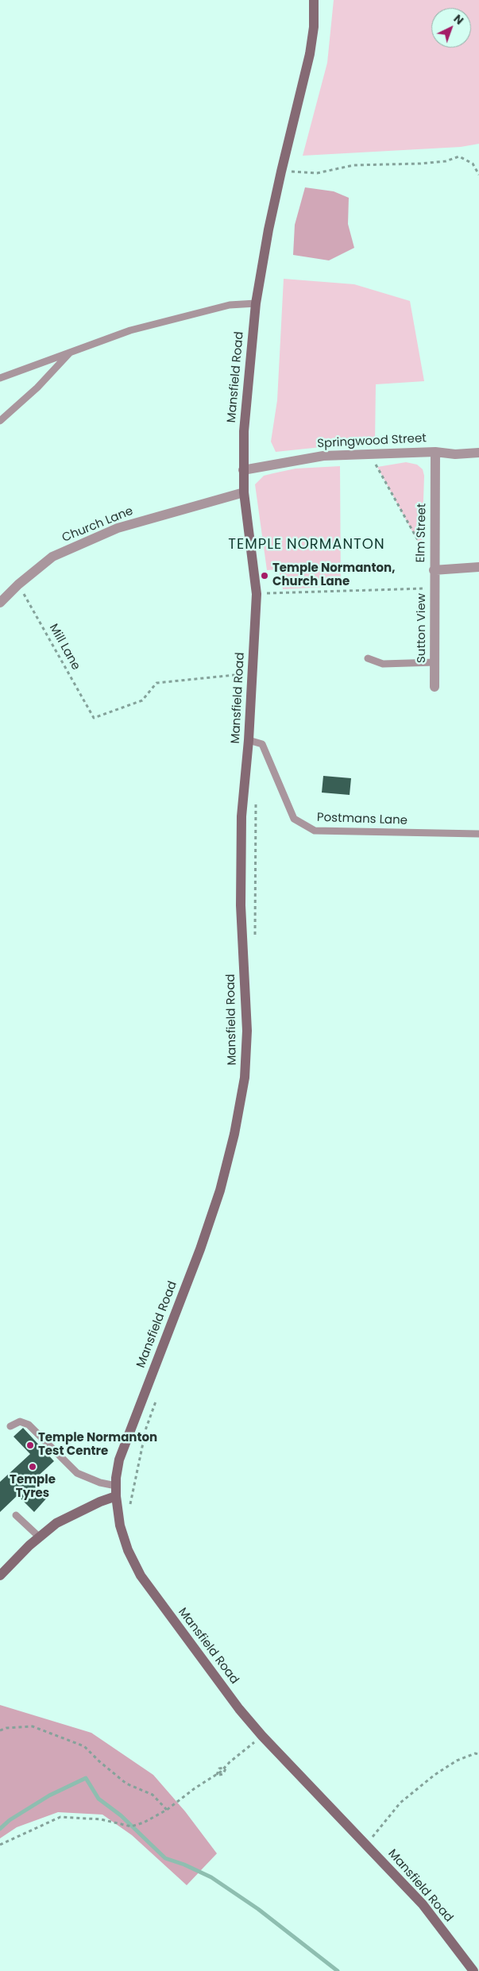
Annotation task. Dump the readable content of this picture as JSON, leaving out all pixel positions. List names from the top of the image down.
{
  "streets": {
    "main road": ["Mansfield Road"],
    "street": [
      "Springwood Street",
      "Church Lane",
      "Elm Street",
      "Sutton View"
    ],
    "lane": ["Postmans Lane"],
    "path": ["Mill Lane"]
  },
  "crossings": [
    ["Mansfield Road", "Springwood Street"],
    ["Mansfield Road", "Church Lane"],
    ["Mansfield Road", "Mill Lane"],
    ["Mansfield Road", "Postmans Lane"],
    ["Springwood Street", "Elm Street"],
    ["Church Lane", "Mill Lane"],
    ["Elm Street", "Sutton View"]
  ],
  "districts": ["TEMPLE NORMANTON"],
  "places": ["Temple Normanton, Church Lane", "Temple Normanton Test Centre", "Temple Tyres"],
  "north": "top right"
}
